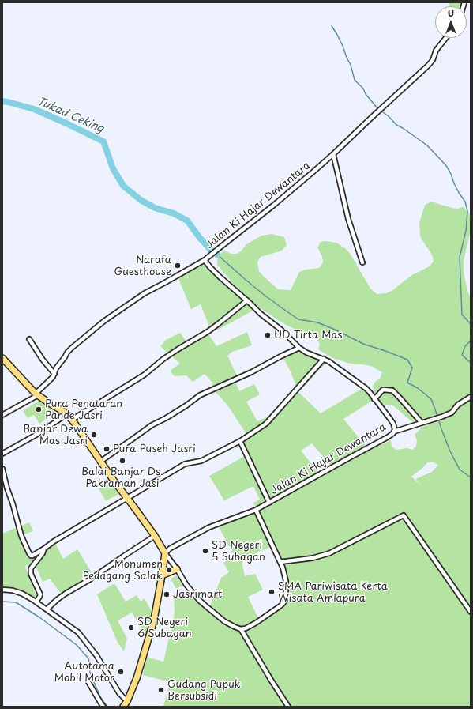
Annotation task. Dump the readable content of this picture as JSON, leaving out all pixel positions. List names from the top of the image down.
{
  "streets": {
    "street": ["Jalan Ki Hajar Dewantara"]
  },
  "water": ["Tukad Ceking"],
  "places": [
    "Narafa Guesthouse",
    "UD Tirta Mas",
    "Pura Penataran Pande Jasri",
    "Banjar Dewa Mas Jasri",
    "Pura Puseh Jasri",
    "Balai Banjar Ds. Pakraman Jasi",
    "SD Negeri 5 Subagan",
    "Monumen Pedagang Salak",
    "SMA Pariwisata Kerta Wisata Amlapura",
    "Jasrimart",
    "SD Negeri 6 Subagan",
    "Autotama Mobil Motor",
    "Gudang Pupuk Bersubsidi"
  ],
  "north": "top"
}
